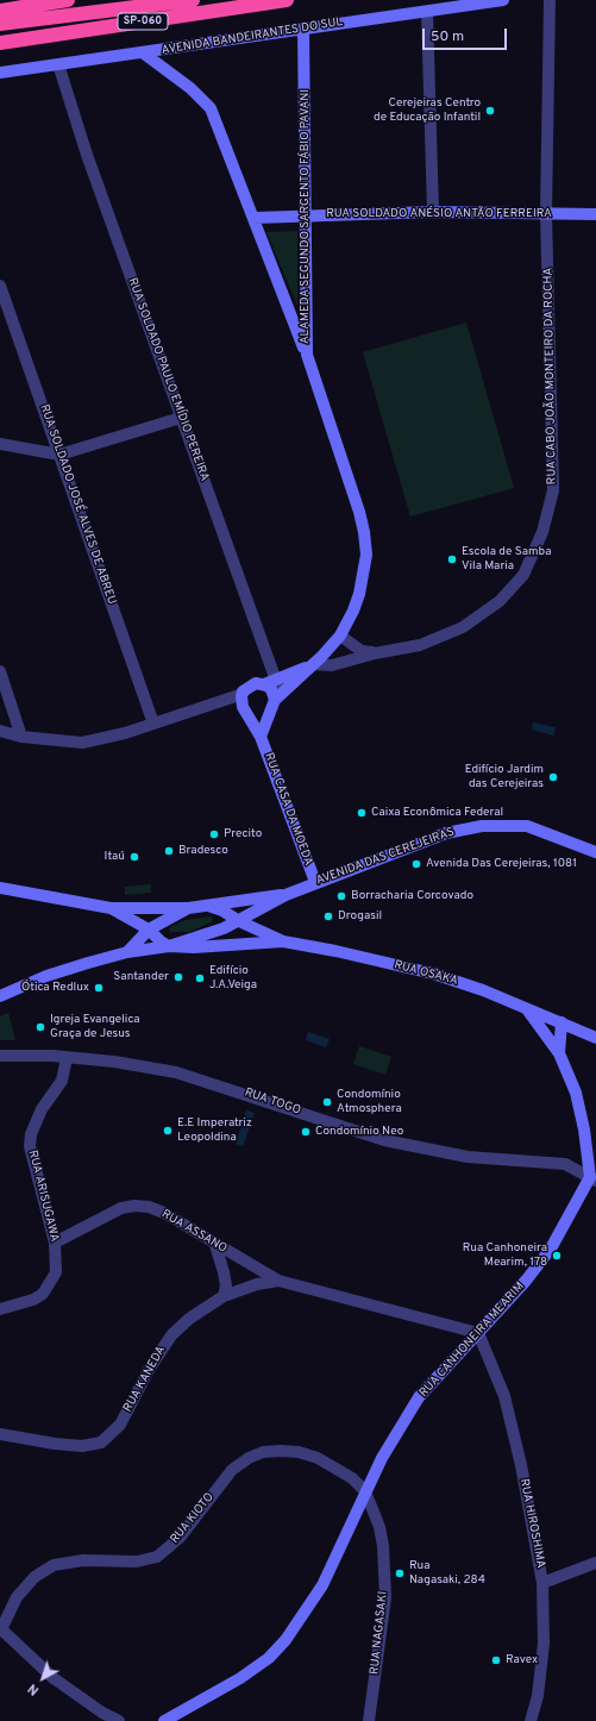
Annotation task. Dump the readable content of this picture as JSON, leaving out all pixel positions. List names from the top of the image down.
{
  "streets": {
    "highway": ["SP-060"],
    "street": [
      "AVENIDA BANDEIRANTES DO SUL",
      "RUA SOLDADO ANÉSIO ANTÃO FERREIRA",
      "ALAMEDA SEGUNDO SARGENTO FÁBIO PAVANI",
      "RUA CABO JOÃO MONTEIRO DA ROCHA",
      "RUA SOLDADO PAULO EMÍDIO PEREIRA",
      "RUA SOLDADO JOSÉ ALVES DE ABREU",
      "RUA CASA DA MOEDA",
      "AVENIDA DAS CEREJEIRAS",
      "RUA OSAKA",
      "RUA TOGO",
      "RUA ARISUGAWA",
      "RUA ASSANO",
      "RUA CANHONEIRA MEARIM",
      "RUA KANEDA",
      "RUA KIOTO",
      "RUA HIROSHIMA",
      "RUA NAGASAKI"
    ]
  },
  "crossings": [
    ["AVENIDA BANDEIRANTES DO SUL", "ALAMEDA SEGUNDO SARGENTO FÁBIO PAVANI"],
    ["AVENIDA BANDEIRANTES DO SUL", "RUA SOLDADO PAULO EMÍDIO PEREIRA"],
    ["RUA SOLDADO ANÉSIO ANTÃO FERREIRA", "ALAMEDA SEGUNDO SARGENTO FÁBIO PAVANI"],
    ["RUA SOLDADO ANÉSIO ANTÃO FERREIRA", "RUA CABO JOÃO MONTEIRO DA ROCHA"],
    ["ALAMEDA SEGUNDO SARGENTO FÁBIO PAVANI", "RUA CABO JOÃO MONTEIRO DA ROCHA"],
    ["ALAMEDA SEGUNDO SARGENTO FÁBIO PAVANI", "RUA SOLDADO PAULO EMÍDIO PEREIRA"],
    ["ALAMEDA SEGUNDO SARGENTO FÁBIO PAVANI", "RUA CASA DA MOEDA"],
    ["RUA SOLDADO PAULO EMÍDIO PEREIRA", "RUA CASA DA MOEDA"],
    ["RUA CASA DA MOEDA", "AVENIDA DAS CEREJEIRAS"],
    ["RUA TOGO", "RUA ARISUGAWA"],
    ["RUA TOGO", "RUA CANHONEIRA MEARIM"],
    ["RUA ARISUGAWA", "RUA ASSANO"],
    ["RUA ASSANO", "RUA KANEDA"],
    ["RUA CANHONEIRA MEARIM", "RUA KANEDA"],
    ["RUA CANHONEIRA MEARIM", "RUA KIOTO"],
    ["RUA CANHONEIRA MEARIM", "RUA HIROSHIMA"],
    ["RUA CANHONEIRA MEARIM", "RUA NAGASAKI"],
    ["RUA KANEDA", "RUA HIROSHIMA"],
    ["RUA KIOTO", "RUA NAGASAKI"]
  ],
  "places": [
    "Cerejeiras Centro de Educação Infantil",
    "Escola de Samba Vila Maria",
    "Edifício Jardim das Cerejeiras",
    "Caixa Econômica Federal",
    "Precito",
    "Bradesco",
    "Itaú",
    "Avenida Das Cerejeiras, 1081",
    "Borracharia Corcovado",
    "Drogasil",
    "Santander",
    "Edifício J.A.Veiga",
    "Ótica Redlux",
    "Igreja Evangelica Graça de Jesus",
    "Condomínio Atmosphera",
    "E.E Imperatriz Leopoldina",
    "Condomínio Neo",
    "Rua Canhoneira Mearim, 178",
    "Rua Nagasaki, 284",
    "Ravex"
  ],
  "scale_bar": "50 m",
  "north": "bottom left"
}
